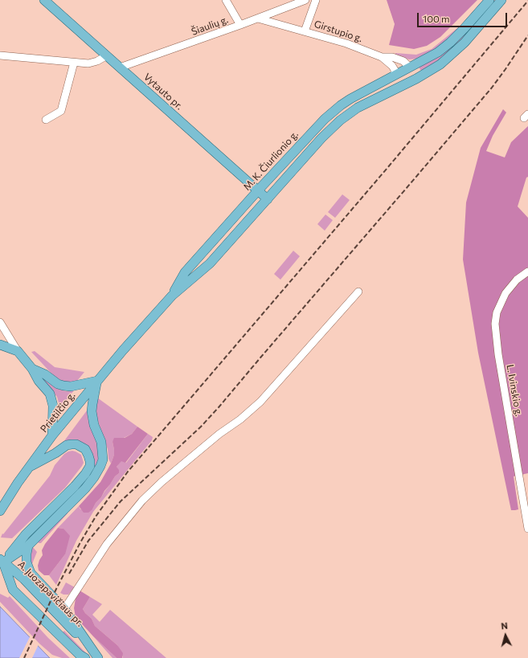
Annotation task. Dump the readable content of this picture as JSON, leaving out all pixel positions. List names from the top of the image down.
{
  "streets": {
    "main road": [
      "Vytauto pr.",
      "M. K. Čiurlionio g.",
      "Prietilčio g.",
      "A. Juozapavičiaus pr."
    ],
    "street": ["Šiaulių g.", "Girstupio g.", "L. Ivinskio g."]
  },
  "crossings": [
    ["Šiaulių g.", "Girstupio g."],
    ["Šiaulių g.", "Vytauto pr."],
    ["Girstupio g.", "M. K. Čiurlionio g."],
    ["Vytauto pr.", "M. K. Čiurlionio g."],
    ["M. K. Čiurlionio g.", "Prietilčio g."]
  ],
  "scale_bar": "100 m",
  "north": "top"
}
